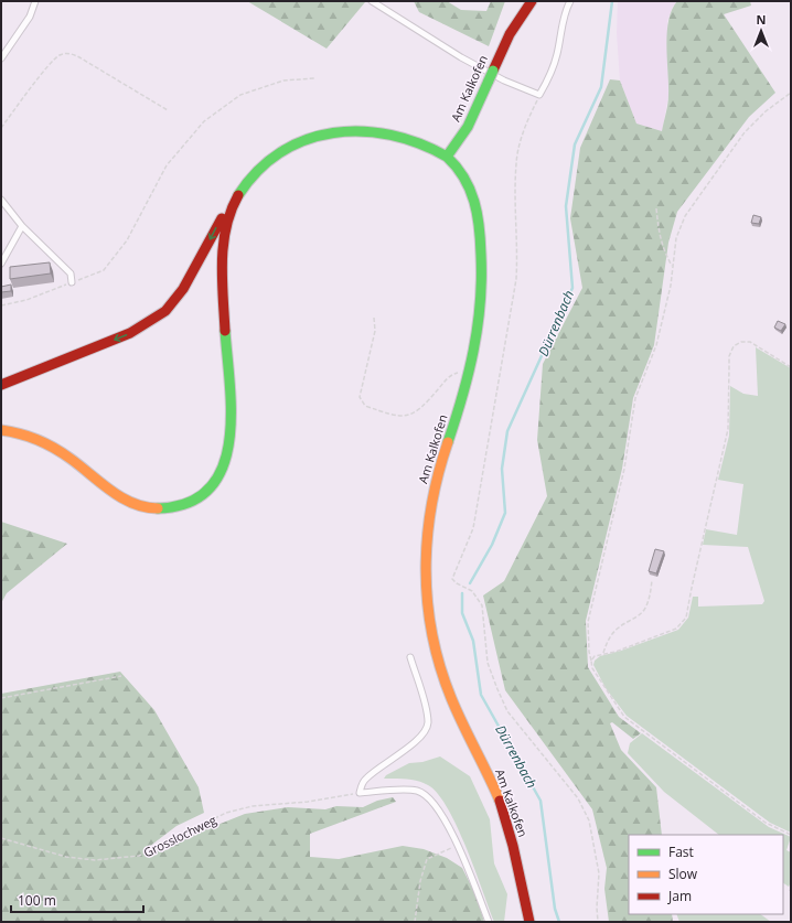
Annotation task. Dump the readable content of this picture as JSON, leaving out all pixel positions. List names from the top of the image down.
{
  "streets": {
    "main road": ["Am Kalkofen"],
    "path": ["Grosslochweg"]
  },
  "water": ["Dürrenbach"],
  "legend": ["Fast", "Slow", "Jam"],
  "scale_bar": "100 m",
  "north": "top"
}
